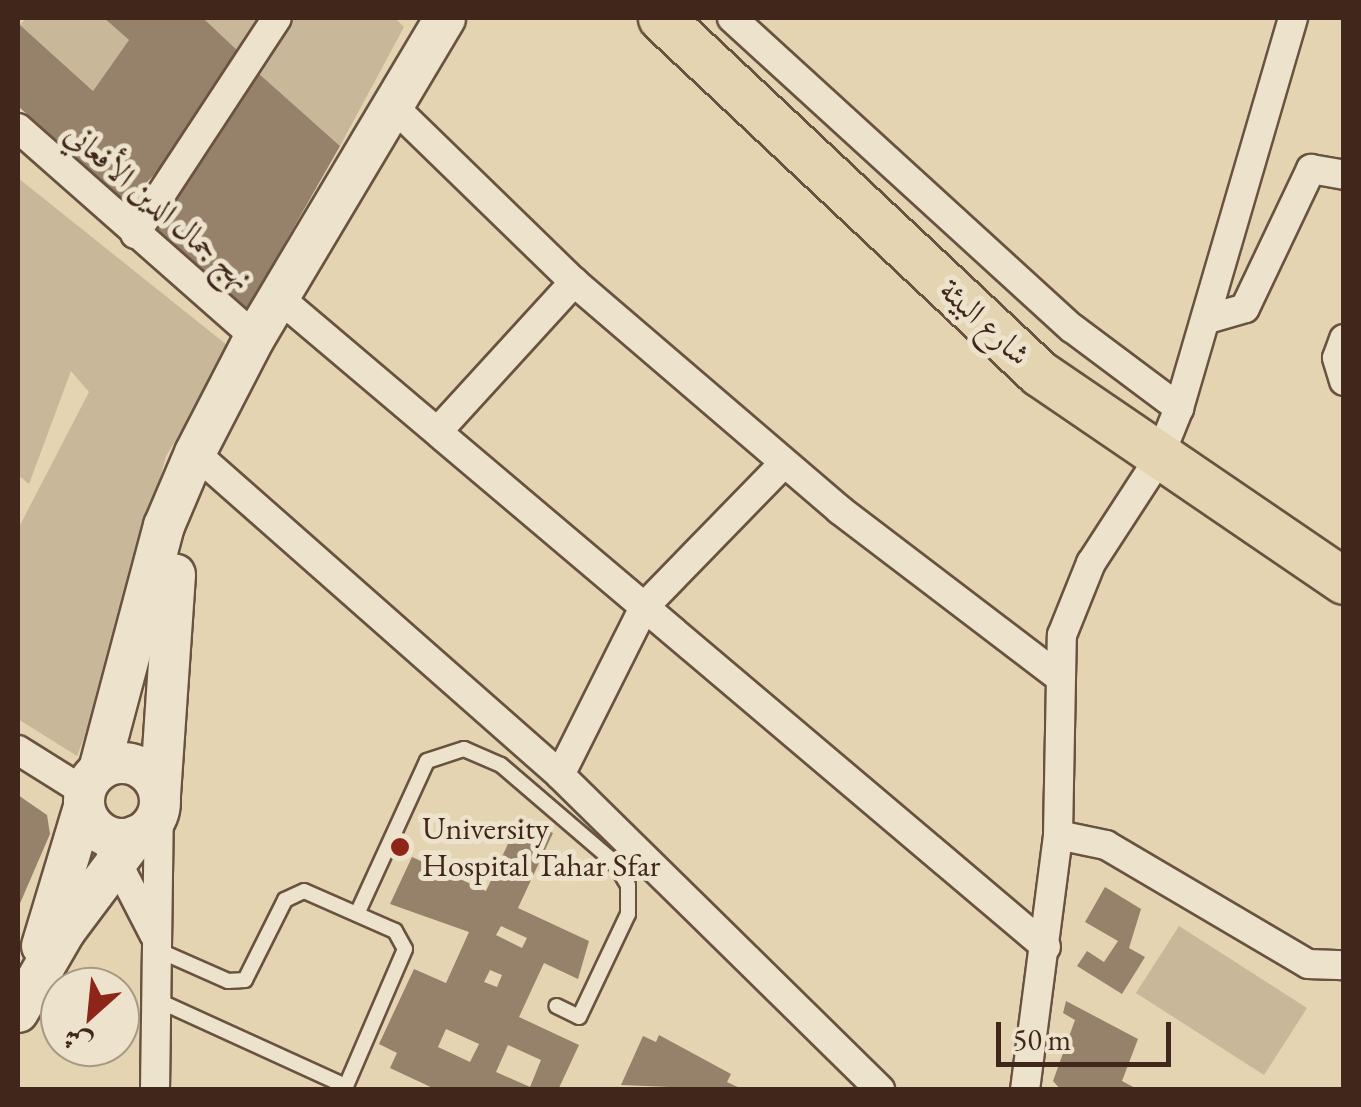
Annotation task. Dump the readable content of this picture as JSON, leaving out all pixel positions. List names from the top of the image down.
{
  "streets": {
    "main road": ["شارع البيئة"],
    "street": ["نهج جمال الدين الأفعاني"]
  },
  "places": ["University Hospital Tahar Sfar"],
  "scale_bar": "50 m",
  "north": "bottom left"
}
